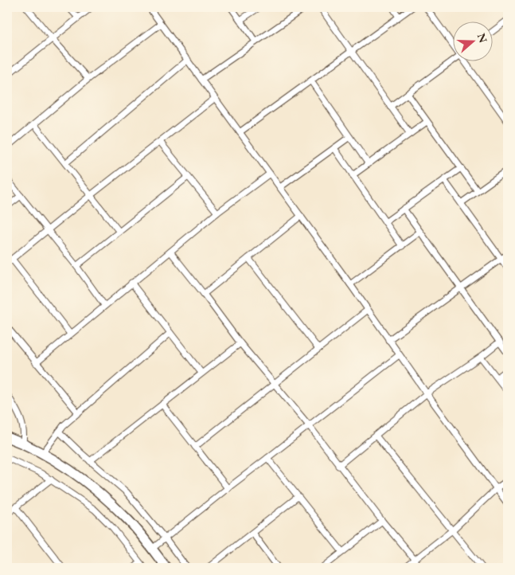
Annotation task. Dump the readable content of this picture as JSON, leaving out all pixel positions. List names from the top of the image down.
{
  "north": "right"
}
